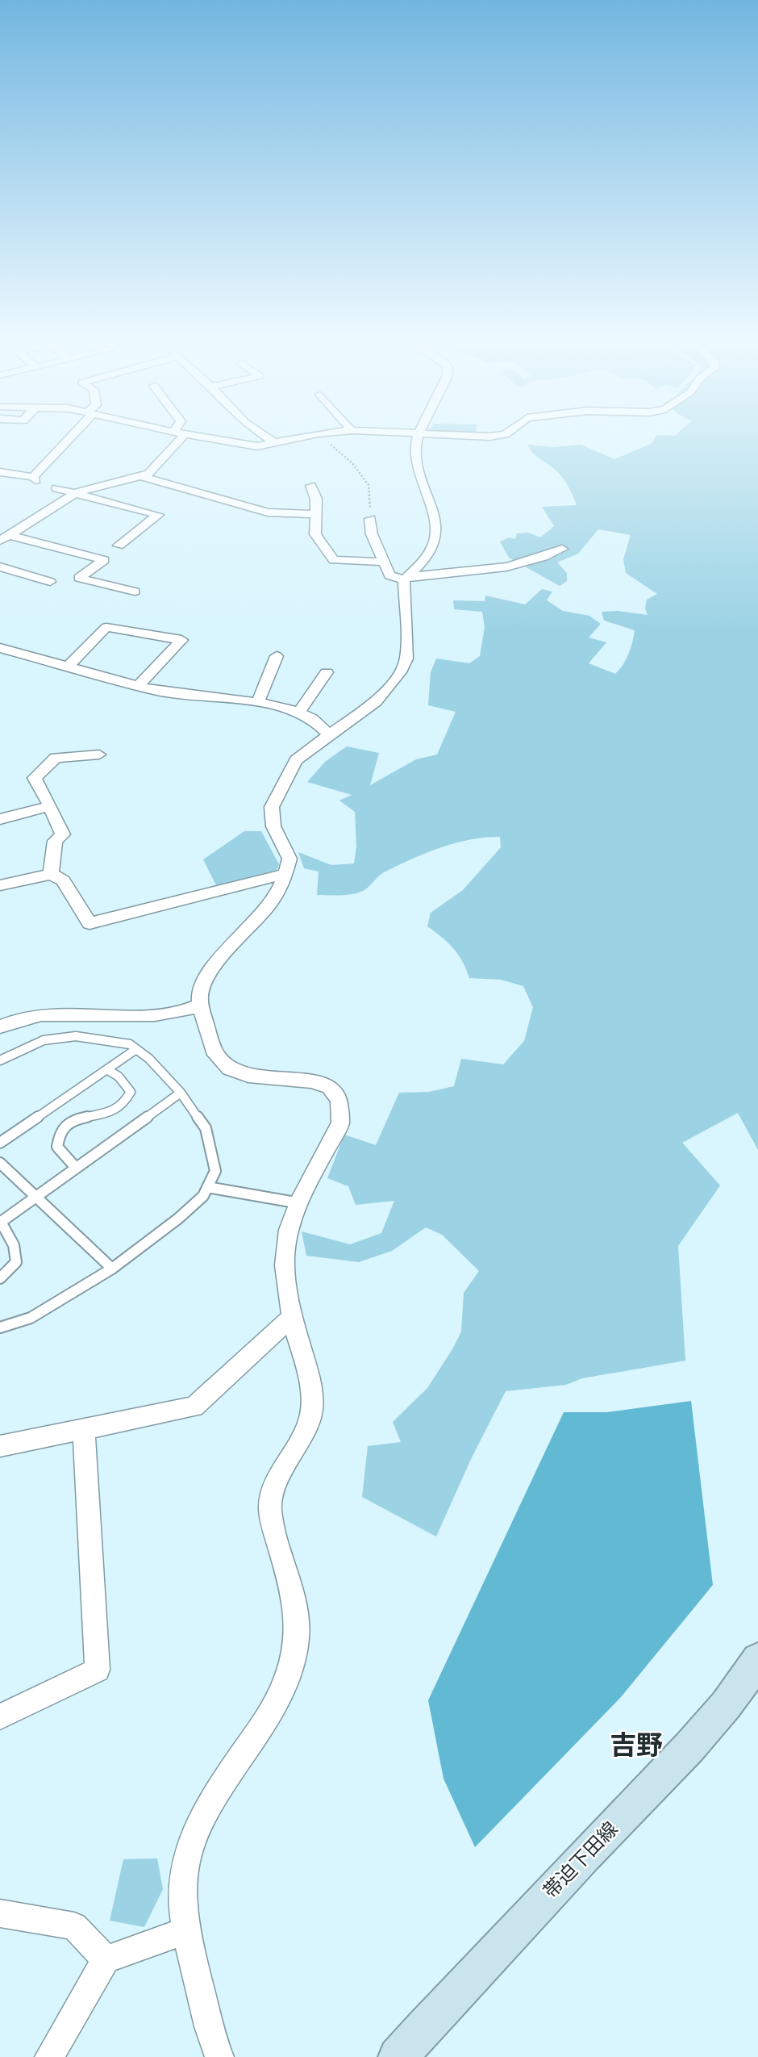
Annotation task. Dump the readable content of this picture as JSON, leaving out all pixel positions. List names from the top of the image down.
{
  "streets": {
    "main road": ["帯迫下田線"]
  },
  "districts": ["吉野"]
}
